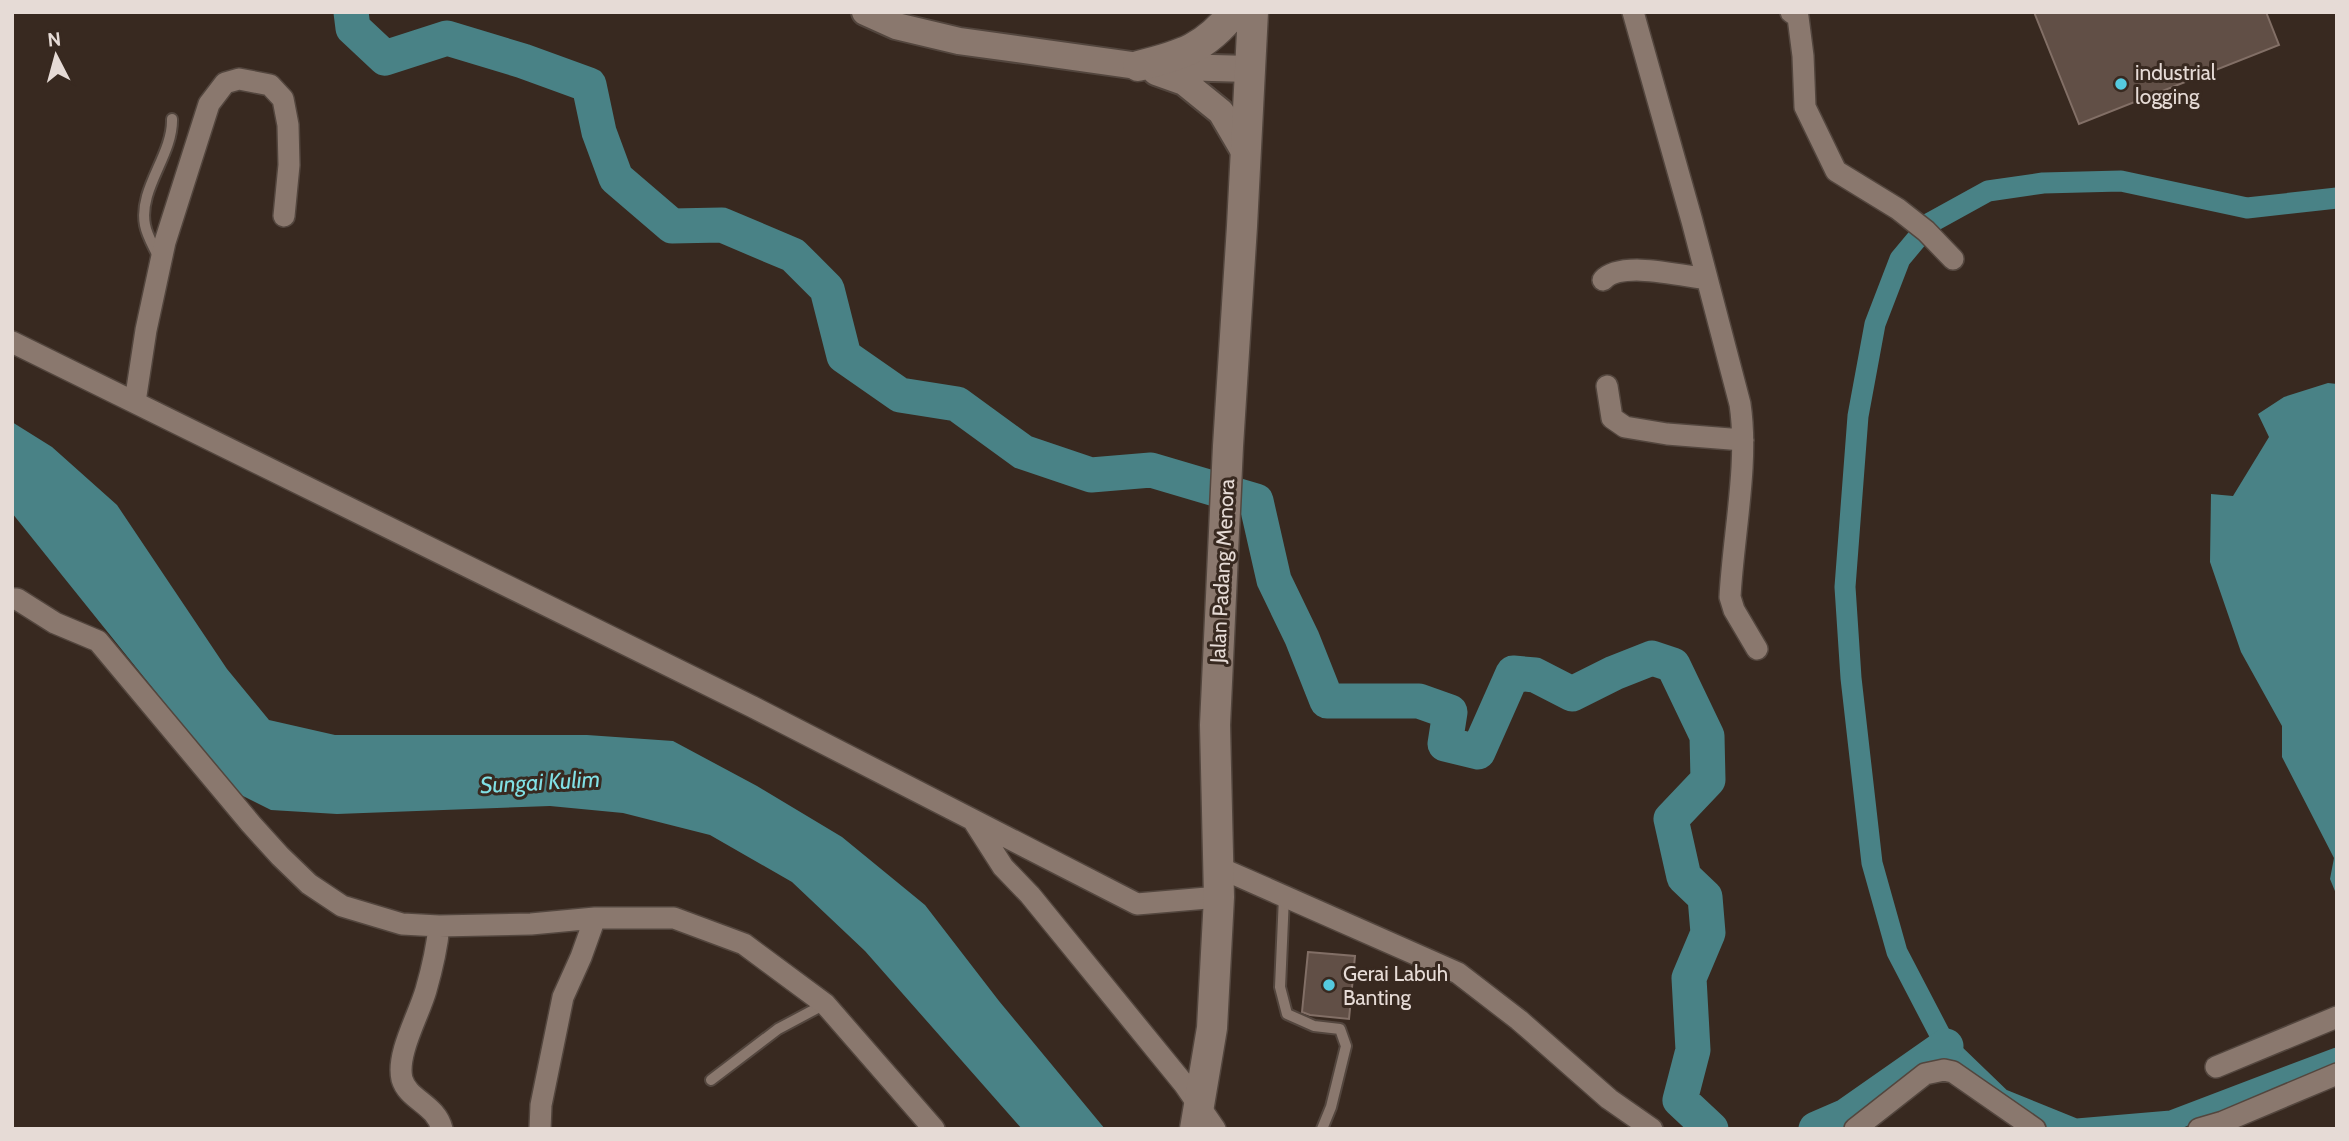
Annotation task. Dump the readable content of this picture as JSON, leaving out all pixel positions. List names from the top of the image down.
{
  "streets": {
    "main road": ["Jalan Padang Menora"]
  },
  "water": ["Sungai Kulim"],
  "places": ["industrial logging", "Gerai Labuh Banting"],
  "north": "top"
}
